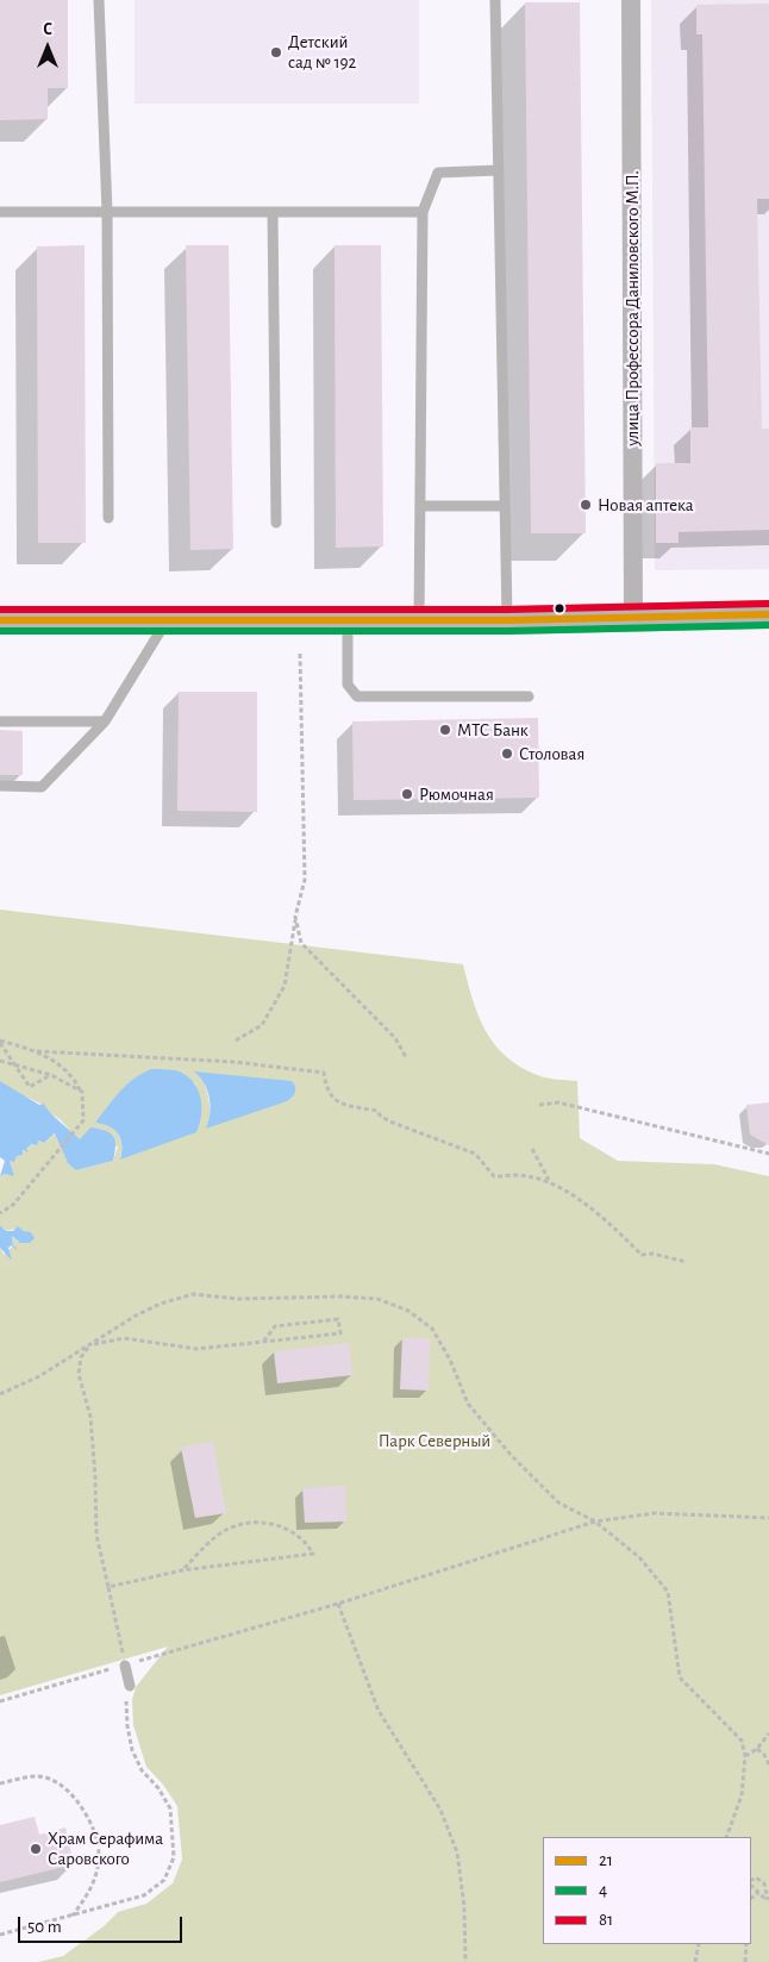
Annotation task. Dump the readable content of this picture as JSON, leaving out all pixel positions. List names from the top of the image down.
{
  "streets": {
    "street": ["улица Профессора Даниловского М.П."]
  },
  "parks": ["Парк Северный"],
  "places": [
    "Детский сад № 192",
    "Новая аптека",
    "МТС Банк",
    "Столовая",
    "Рюмочная",
    "Храм Серафима Саровского"
  ],
  "lines": ["transit line 81", "transit line 21", "transit line 4"],
  "legend": ["21", "4", "81"],
  "scale_bar": "50 m",
  "north": "top"
}
